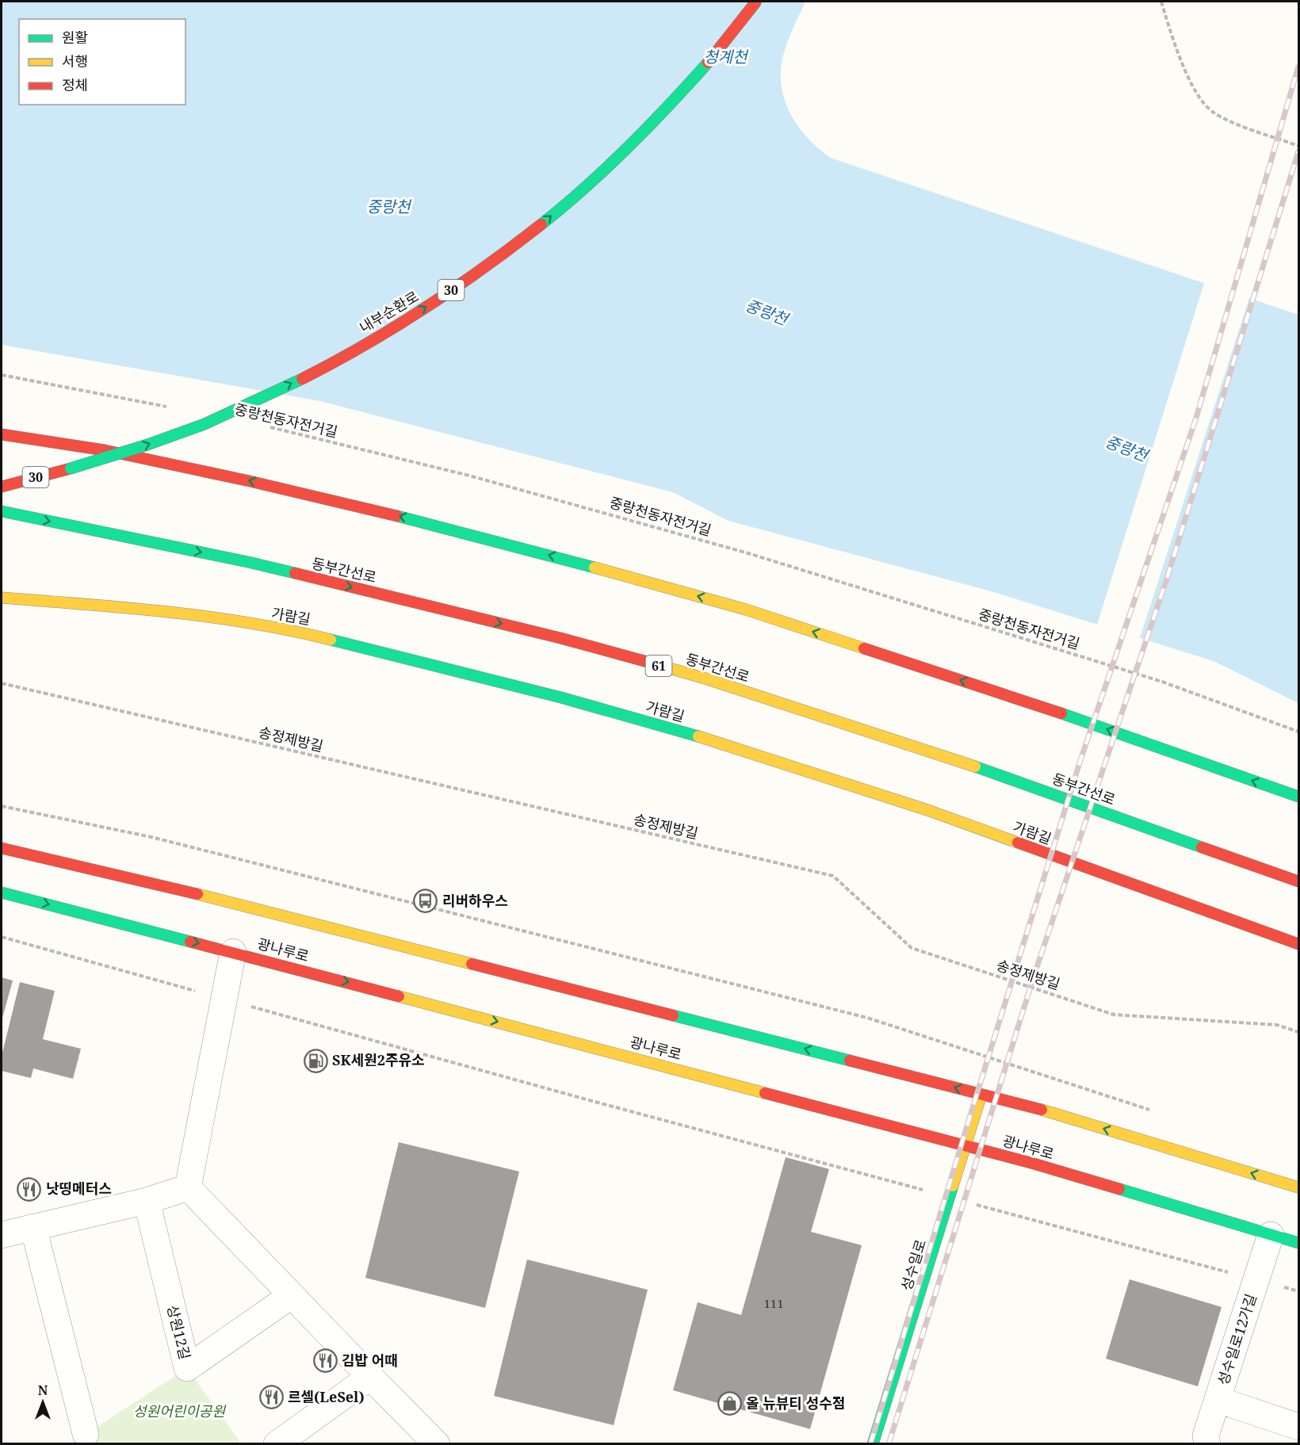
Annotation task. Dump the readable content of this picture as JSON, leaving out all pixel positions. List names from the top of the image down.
{
  "streets": {
    "main road": [
      "30",
      "내부순환로",
      "동부간선로",
      "가람길",
      "61",
      "광나루로",
      "성수일로"
    ],
    "street": ["상원12길", "성수일로12가길"],
    "path": ["중랑천동자전거길", "송정제방길"]
  },
  "crossings": [
    ["광나루로", "성수일로"],
    ["광나루로", "성수일로12가길"]
  ],
  "one_way": ["내부순환로"],
  "water": ["청계천", "중랑천"],
  "parks": ["성원어린이공원"],
  "places": {
    "bus stop": ["리버하우스"],
    "fuel station": ["SK세원2주유소"],
    "restaurant": ["낫띵메터스", "김밥 어때", "르셀(LeSel)"],
    "shop": ["올 뉴뷰티 성수점"]
  },
  "house_numbers": ["111"],
  "legend": ["원활", "서행", "정체"],
  "north": "top"
}
